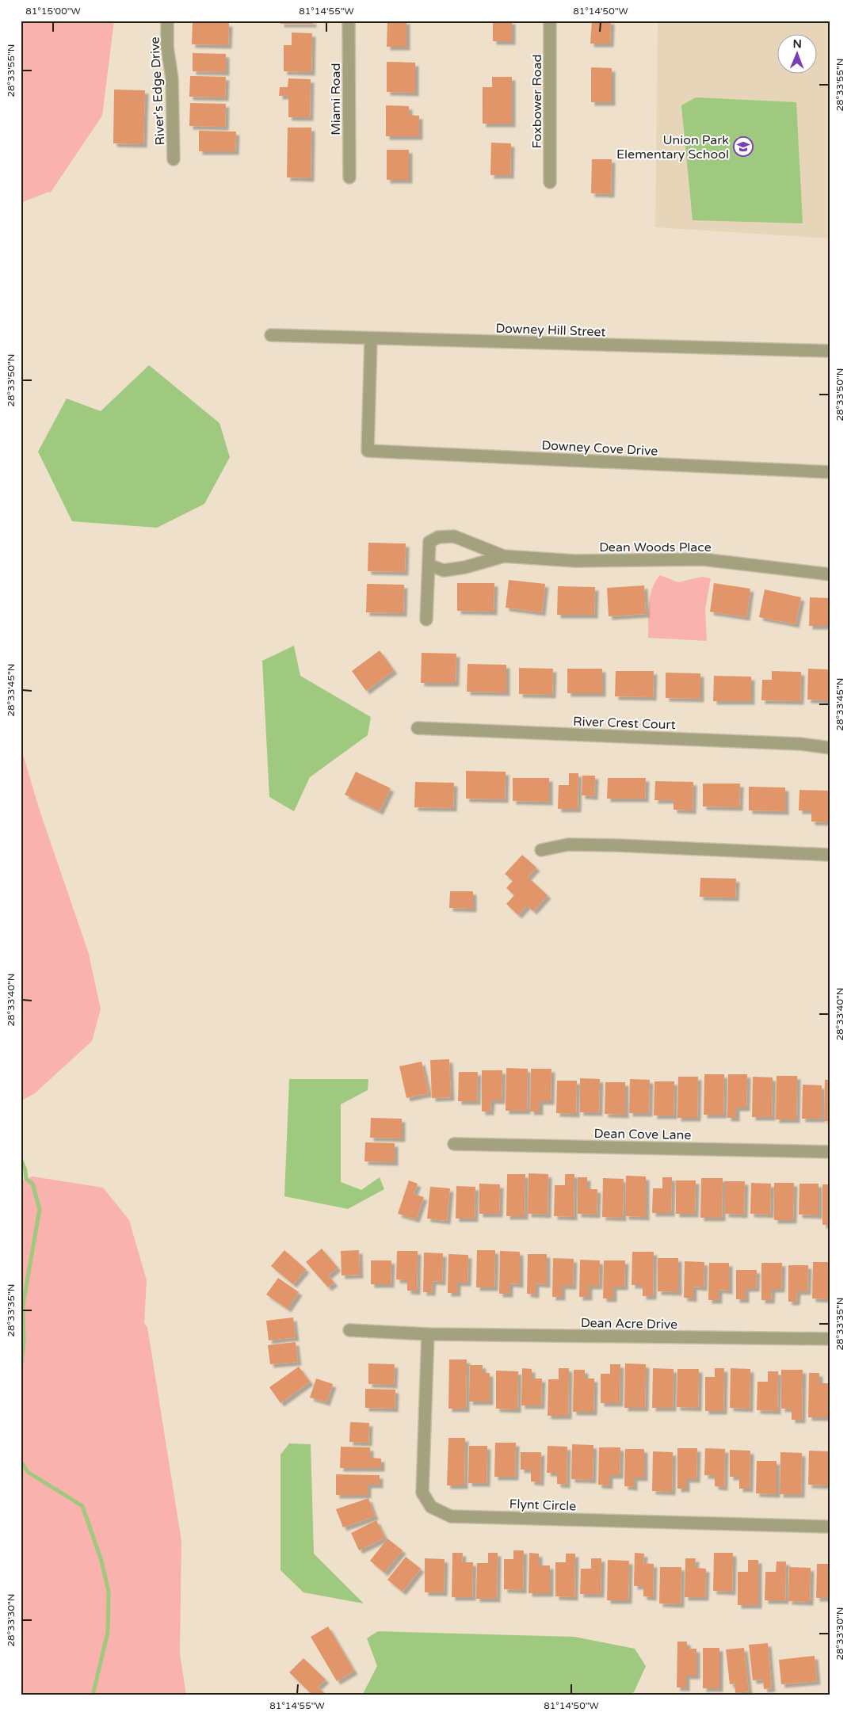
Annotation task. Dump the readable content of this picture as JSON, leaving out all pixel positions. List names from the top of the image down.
{
  "streets": {
    "street": [
      "River's Edge Drive",
      "Miami Road",
      "Foxbower Road",
      "Downey Hill Street",
      "Downey Cove Drive",
      "Dean Woods Place",
      "River Crest Court",
      "Dean Cove Lane",
      "Dean Acre Drive",
      "Flynt Circle"
    ]
  },
  "crossings": [
    ["Downey Hill Street", "Downey Cove Drive"],
    ["Dean Acre Drive", "Flynt Circle"]
  ],
  "places": {
    "school or university": ["Union Park Elementary School"]
  },
  "north": "top",
  "coordinates": [
    "81°15'00\"W",
    "81°14'55\"W",
    "81°14'50\"W",
    "28°33'55\"N",
    "28°33'50\"N",
    "28°33'45\"N",
    "28°33'40\"N",
    "28°33'35\"N",
    "28°33'30\"N"
  ]
}
